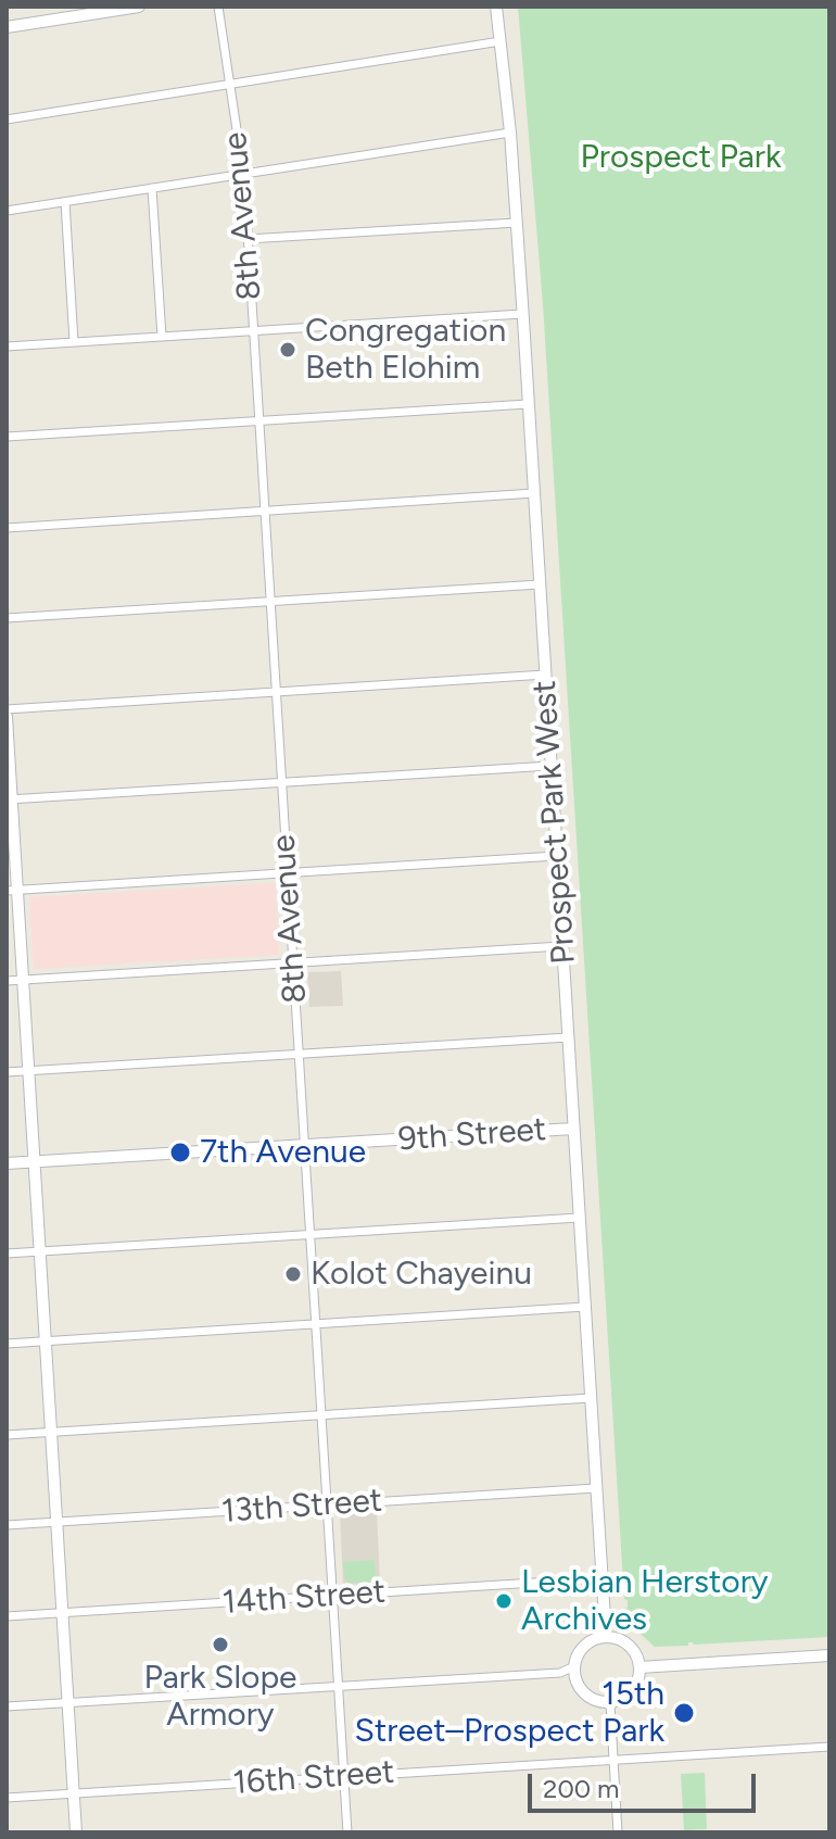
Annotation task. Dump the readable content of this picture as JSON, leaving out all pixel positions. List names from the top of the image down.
{
  "streets": {
    "street": [
      "8th Avenue",
      "Prospect Park West",
      "9th Street",
      "13th Street",
      "14th Street",
      "16th Street"
    ]
  },
  "crossings": [
    ["8th Avenue", "9th Street"],
    ["8th Avenue", "13th Street"],
    ["8th Avenue", "14th Street"],
    ["8th Avenue", "16th Street"],
    ["Prospect Park West", "9th Street"],
    ["Prospect Park West", "13th Street"],
    ["Prospect Park West", "14th Street"]
  ],
  "parks": ["Prospect Park"],
  "places": [
    "Congregation Beth Elohim",
    "7th Avenue",
    "Kolot Chayeinu",
    "Lesbian Herstory Archives",
    "Park Slope Armory",
    "15th Street–Prospect Park"
  ],
  "scale_bar": "200 m"
}
